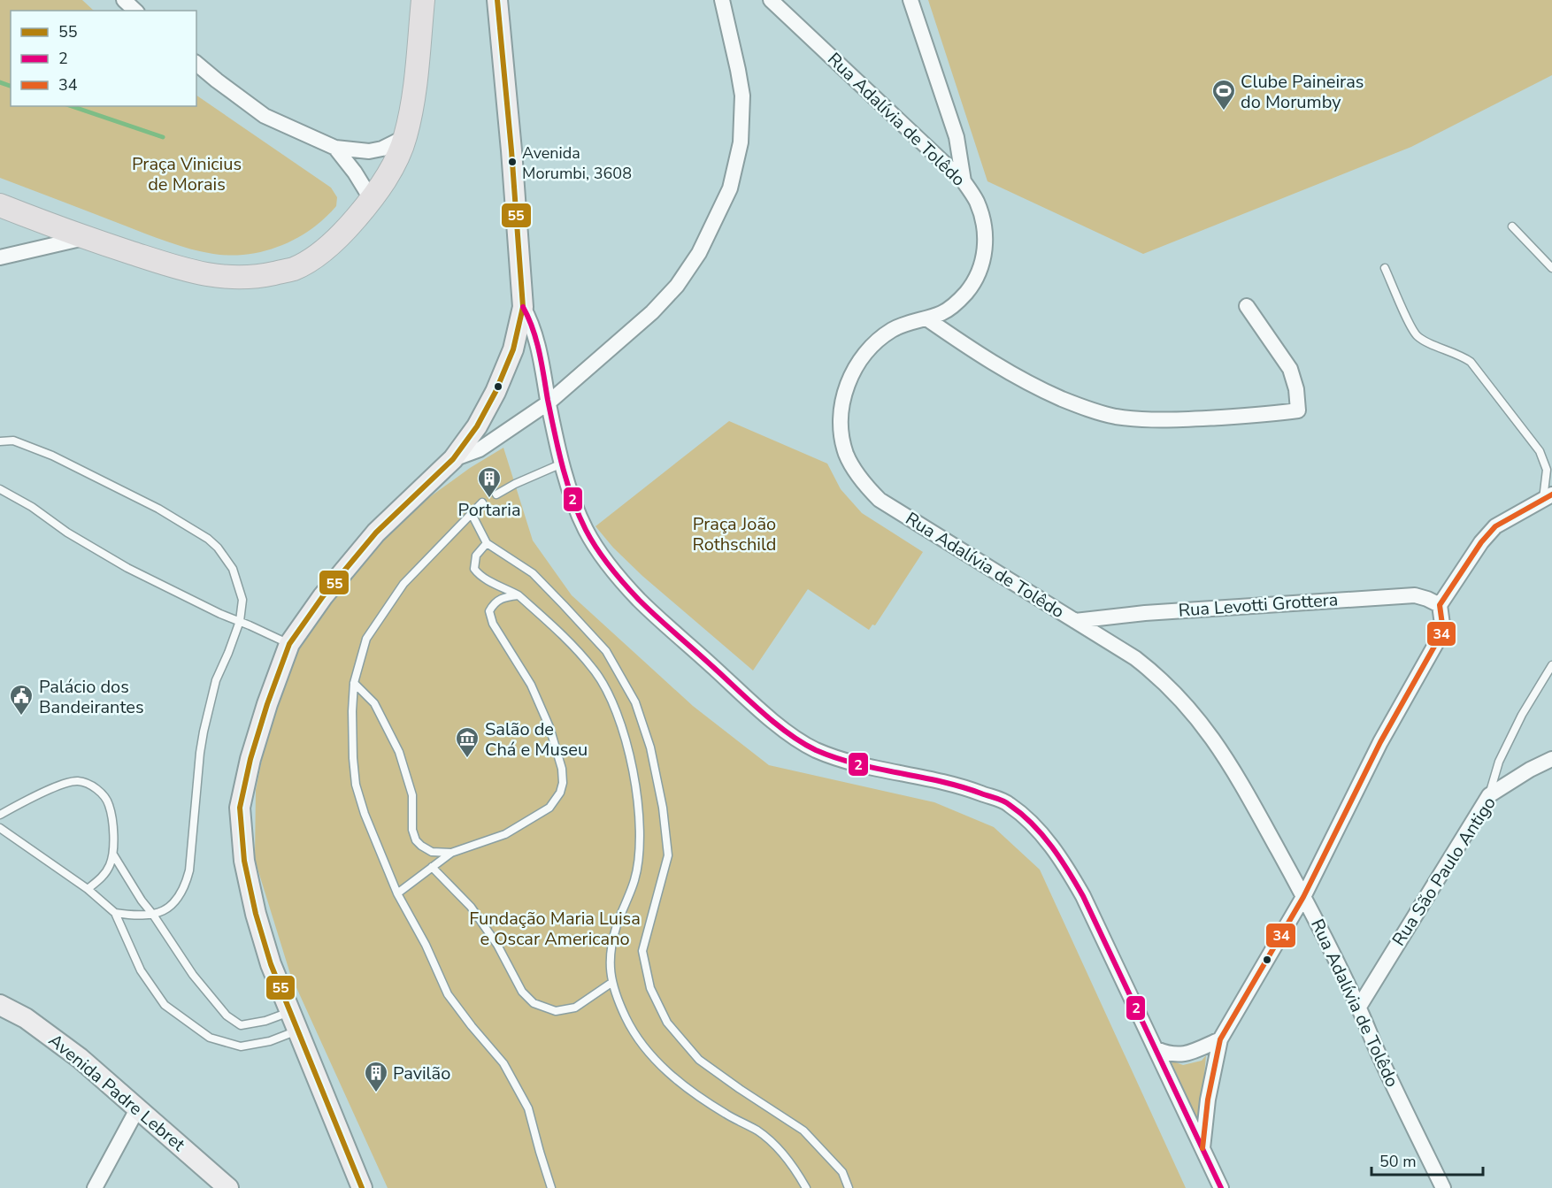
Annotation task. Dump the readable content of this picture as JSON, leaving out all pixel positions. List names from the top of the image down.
{
  "streets": {
    "main road": ["Avenida Padre Lebret"],
    "street": ["Rua Adalívia de Tolêdo", "Rua Levotti Grottera", "Rua São Paulo Antigo"]
  },
  "crossings": [
    ["Rua Adalívia de Tolêdo", "Rua Levotti Grottera"],
    ["Rua Adalívia de Tolêdo", "Rua São Paulo Antigo"]
  ],
  "parks": ["Praça Vinicius de Morais", "Praça João Rothschild", "Fundação Maria Luisa e Oscar Americano"],
  "places": {
    "sports": ["Clube Paineiras do Morumby"],
    "other": ["Avenida Morumbi, 3608"],
    "building": ["Portaria", "Pavilão"],
    "public building": ["Palácio dos Bandeirantes"],
    "museum": ["Salão de Chá e Museu"]
  },
  "lines": ["transit line 55", "transit line 2", "transit line 34"],
  "legend": ["55", "2", "34"],
  "scale_bar": "50 m"
}
